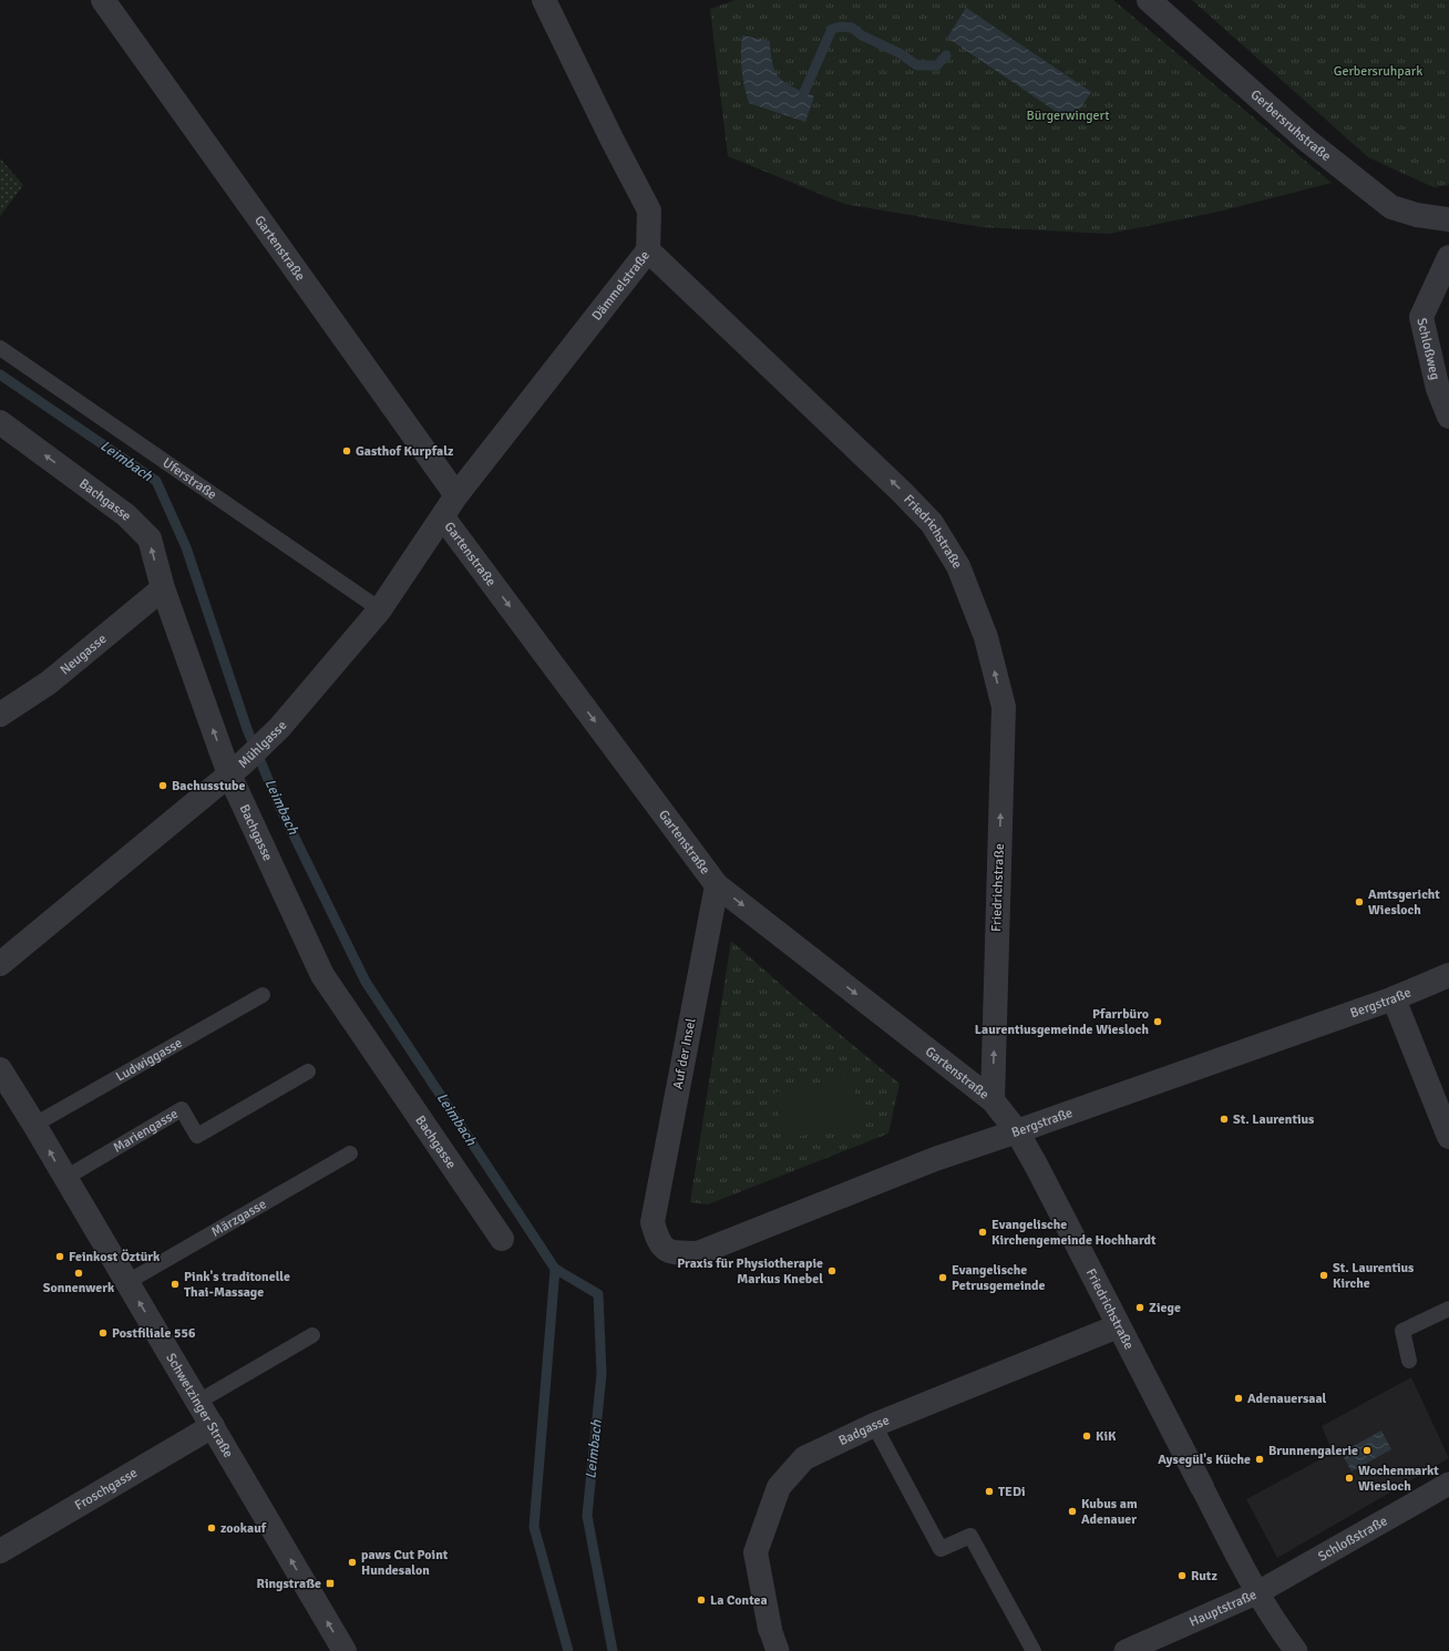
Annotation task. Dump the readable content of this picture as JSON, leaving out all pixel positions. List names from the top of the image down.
{
  "streets": {
    "street": [
      "Gerbersruhstraße",
      "Gartenstraße",
      "Dämmelstraße",
      "Schloßweg",
      "Bachgasse",
      "Friedrichstraße",
      "Neugasse",
      "Mühlgasse",
      "Bergstraße",
      "Auf der Insel",
      "Schwetzinger Straße",
      "Badgasse",
      "Froschgasse",
      "Schloßstraße",
      "Hauptstraße"
    ],
    "lane": [
      "Uferstraße",
      "Ludwiggasse",
      "Mariengasse",
      "Märzgasse"
    ]
  },
  "crossings": [
    ["Gartenstraße", "Dämmelstraße"],
    ["Gartenstraße", "Friedrichstraße"],
    ["Gartenstraße", "Mühlgasse"],
    ["Gartenstraße", "Auf der Insel"],
    ["Dämmelstraße", "Friedrichstraße"],
    ["Dämmelstraße", "Mühlgasse"],
    ["Uferstraße", "Mühlgasse"],
    ["Bachgasse", "Neugasse"],
    ["Bachgasse", "Mühlgasse"],
    ["Friedrichstraße", "Bergstraße"],
    ["Friedrichstraße", "Badgasse"],
    ["Friedrichstraße", "Schloßstraße"],
    ["Friedrichstraße", "Hauptstraße"],
    ["Bergstraße", "Auf der Insel"],
    ["Ludwiggasse", "Schwetzinger Straße"],
    ["Mariengasse", "Schwetzinger Straße"],
    ["Märzgasse", "Schwetzinger Straße"],
    ["Schwetzinger Straße", "Froschgasse"],
    ["Schloßstraße", "Hauptstraße"]
  ],
  "one_way": [
    "Gartenstraße",
    "Bachgasse",
    "Friedrichstraße",
    "Schwetzinger Straße"
  ],
  "water": ["Leimbach"],
  "parks": ["Gerbersruhpark", "Bürgerwingert"],
  "places": {
    "other": [
      "Gasthof Kurpfalz",
      "Bachusstube",
      "Amtsgericht Wiesloch",
      "Pfarrbüro Laurentiusgemeinde Wiesloch",
      "St. Laurentius",
      "Evangelische Kirchengemeinde Hochhardt",
      "Feinkost Öztürk",
      "Praxis für Physiotherapie Markus Knebel",
      "Sonnenwerk",
      "St. Laurentius Kirche",
      "Evangelische Petrusgemeinde",
      "Pink's traditonelle Thai-Massage",
      "Ziege",
      "Postfiliale 556",
      "Adenauersaal",
      "KiK",
      "Brunnengalerie",
      "Aysegül's Küche",
      "Wochenmarkt Wiesloch",
      "TEDi",
      "Kubus am Adenauer",
      "zookauf",
      "paws Cut Point Hundesalon",
      "Rutz",
      "La Contea"
    ],
    "transit": ["Ringstraße"]
  }
}
